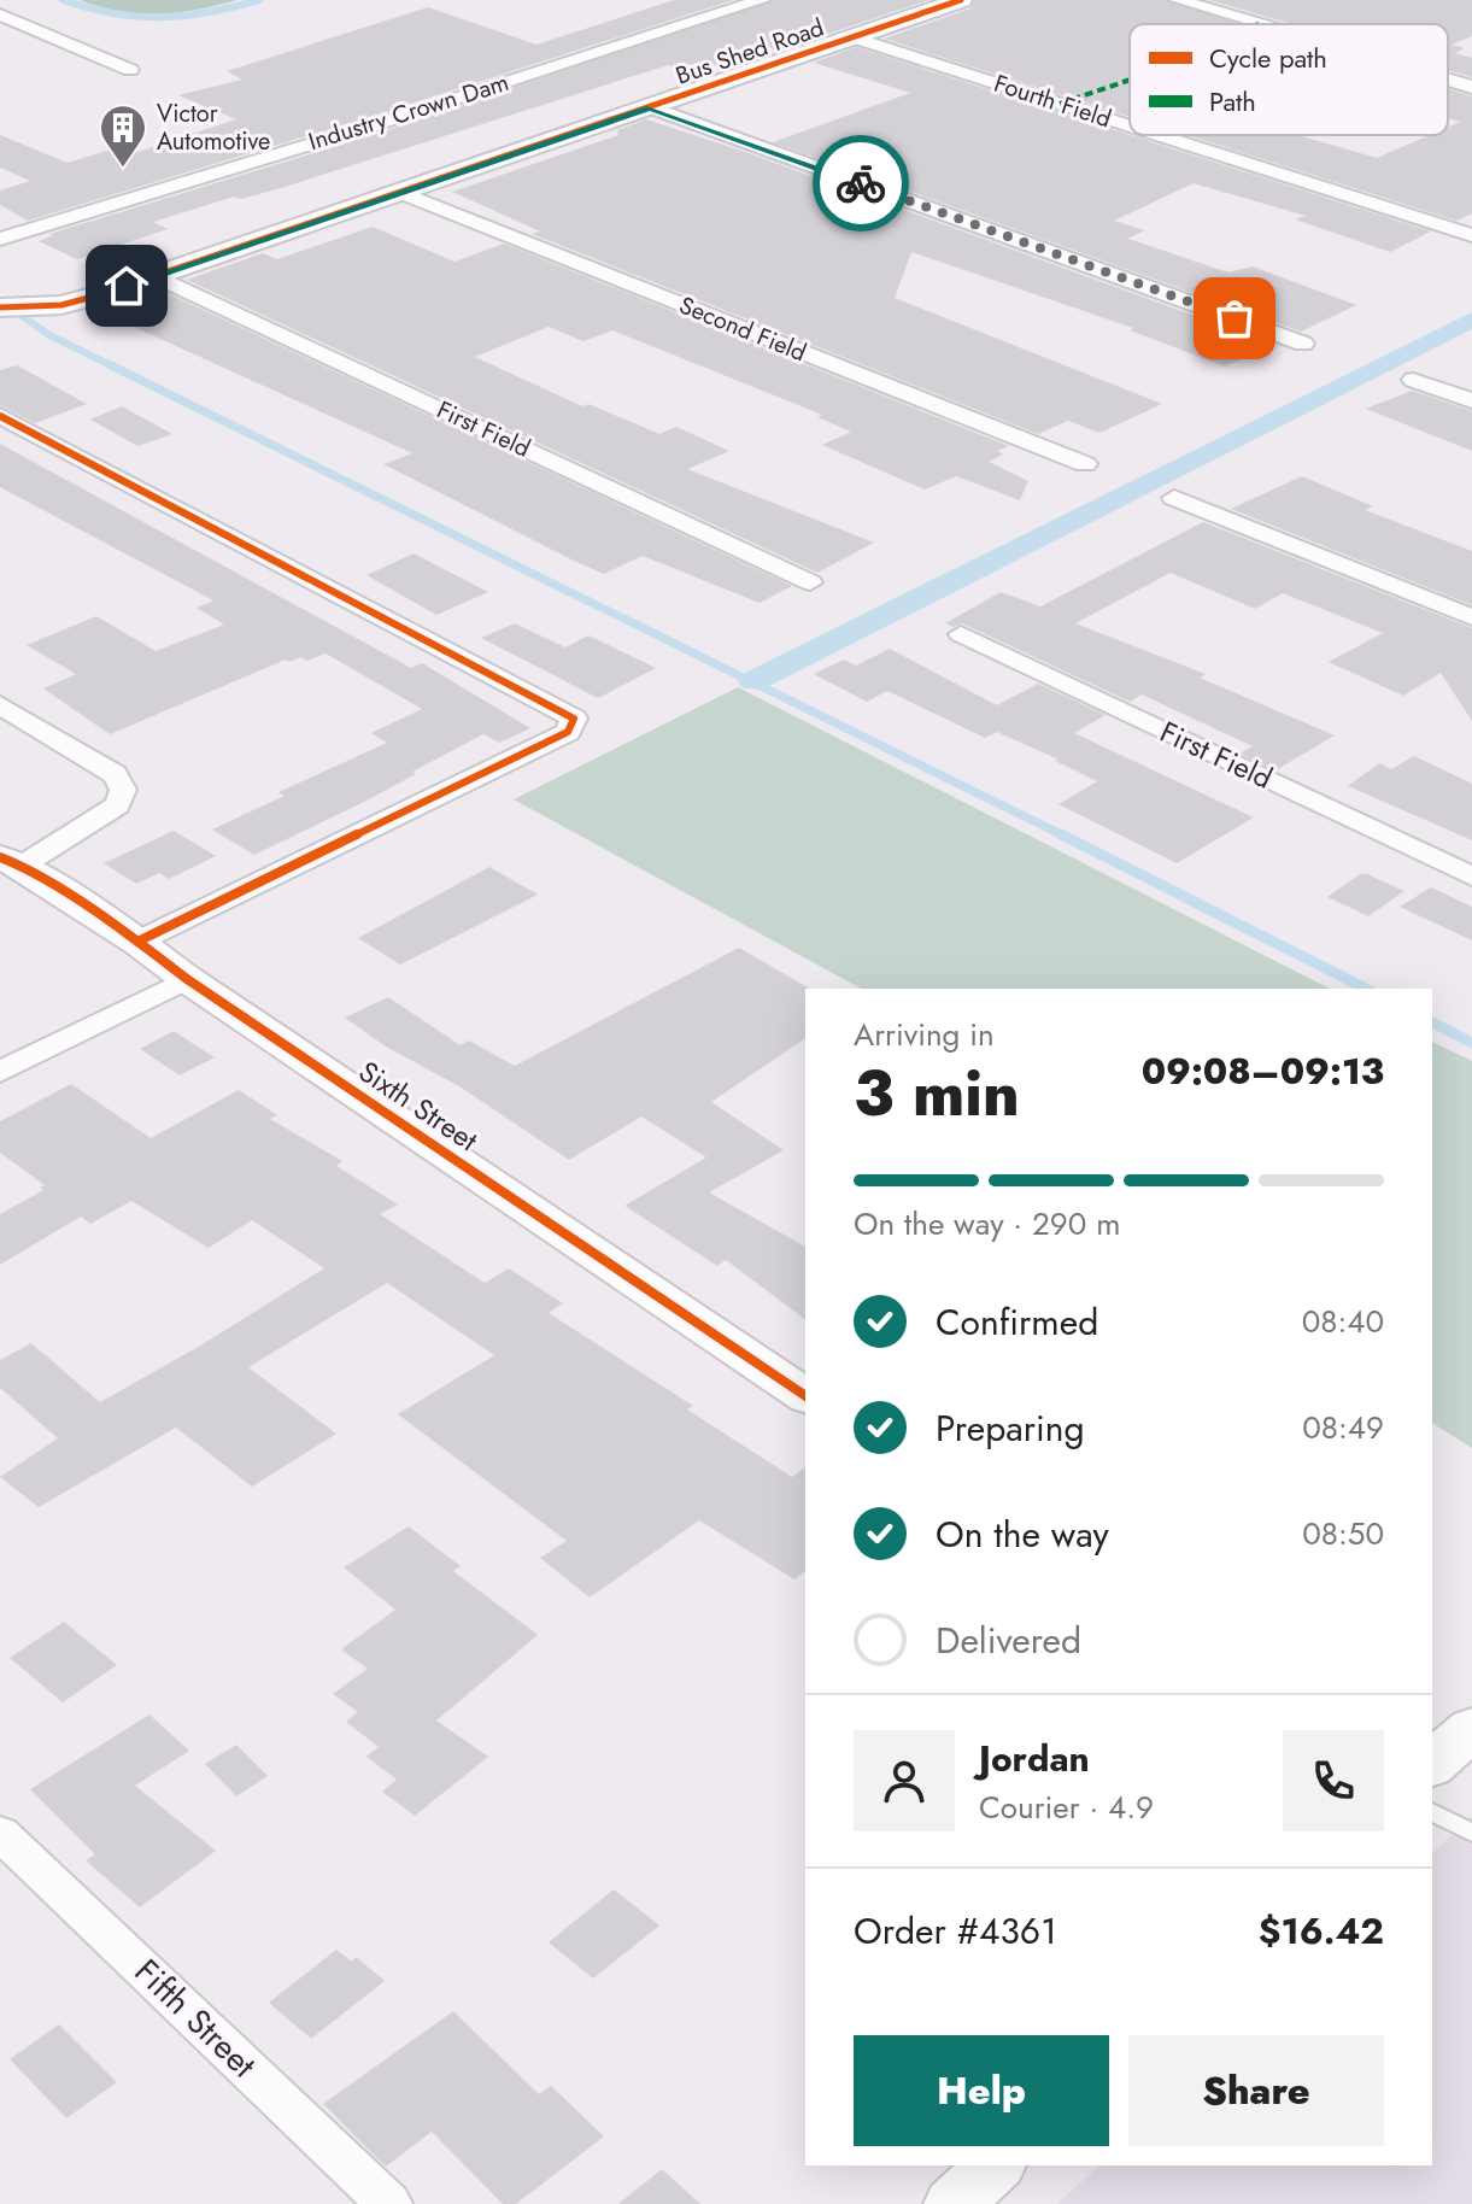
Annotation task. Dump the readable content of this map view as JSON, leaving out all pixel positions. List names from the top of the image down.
{
  "streets": {
    "street": [
      "Bus Shed Road",
      "Fourth Field",
      "Industry Crown Dam",
      "Second Field",
      "First Field",
      "Sixth Street",
      "Fifth Street"
    ]
  },
  "crossings": [
    ["Bus Shed Road", "Fourth Field"],
    ["Bus Shed Road", "Second Field"],
    ["Bus Shed Road", "First Field"]
  ],
  "places": {
    "building": ["Victor Automotive"]
  },
  "legend": ["Cycle path", "Path"],
  "page": {
    "heading": ["3 min", "Arriving in", "09:08–09:13"],
    "panel": [
      "Jordan",
      "Courier · 4.9",
      "Order #4361",
      "$16.42"
    ],
    "bar": "On the way · 290 m",
    "list": [
      ["Confirmed", "08:40"],
      ["Preparing", "08:49"],
      ["On the way", "08:50"],
      "Delivered"
    ],
    "buttons": ["Help", "Share"]
  }
}
